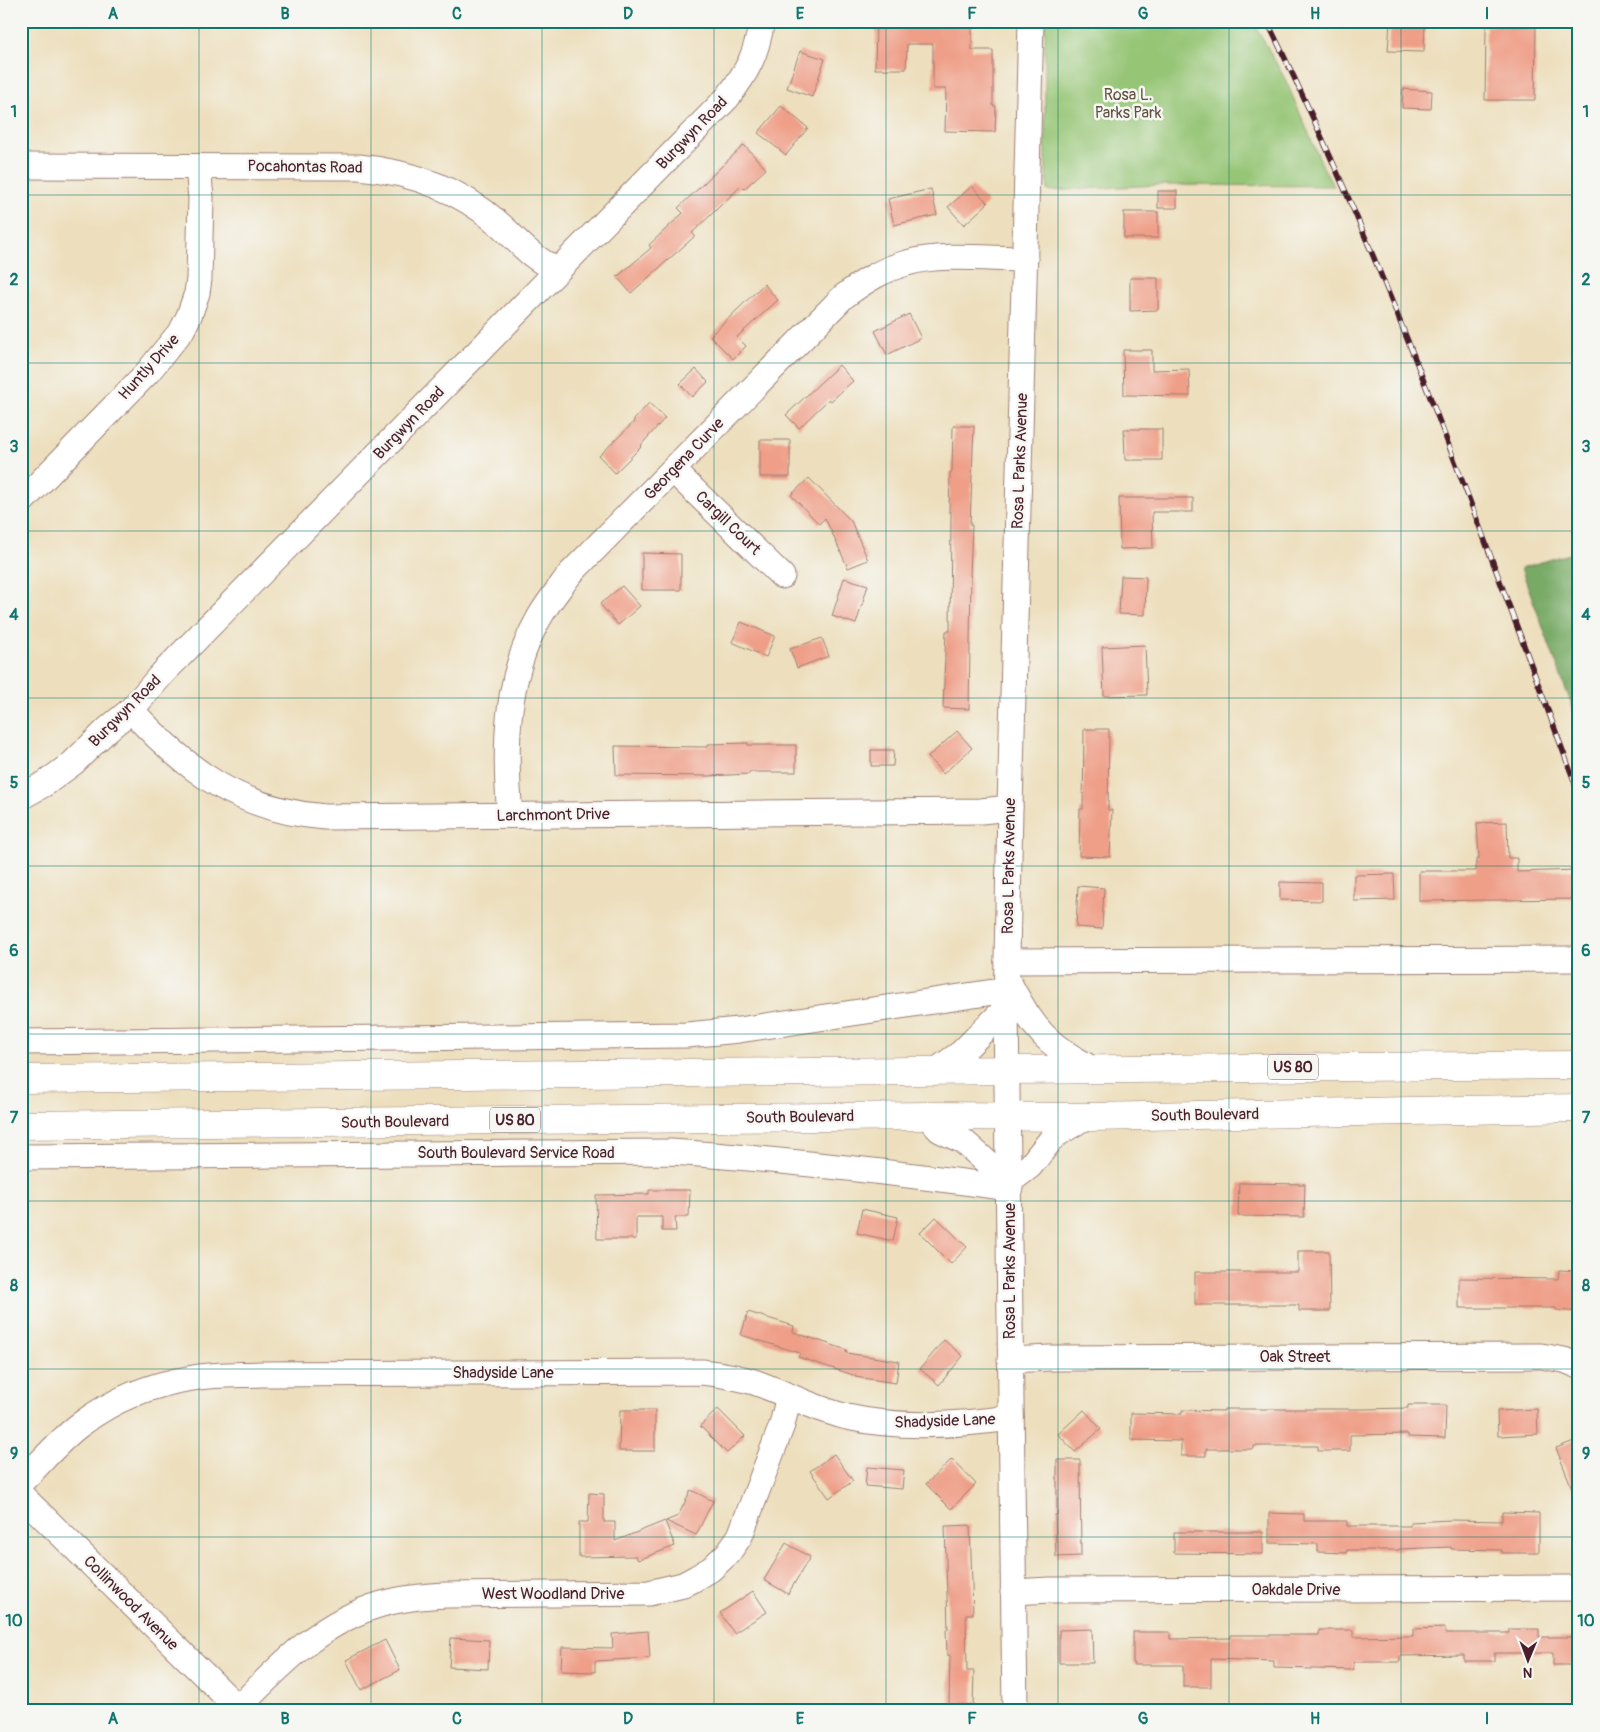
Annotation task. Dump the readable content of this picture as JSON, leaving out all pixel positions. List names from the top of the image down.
{
  "streets": {
    "highway": ["US 80", "South Boulevard"],
    "street": [
      "Burgwyn Road",
      "Pocahontas Road",
      "Huntly Drive",
      "Georgena Curve",
      "Rosa L Parks Avenue",
      "Cargill Court",
      "Larchmont Drive",
      "South Boulevard Service Road",
      "Oak Street",
      "Shadyside Lane",
      "Oakdale Drive",
      "West Woodland Drive",
      "Collinwood Avenue"
    ]
  },
  "crossings": [
    ["Burgwyn Road", "Pocahontas Road"],
    ["Burgwyn Road", "Larchmont Drive"],
    ["Pocahontas Road", "Huntly Drive"],
    ["Georgena Curve", "Rosa L Parks Avenue"],
    ["Georgena Curve", "Cargill Court"],
    ["Georgena Curve", "Larchmont Drive"],
    ["Rosa L Parks Avenue", "Larchmont Drive"],
    ["Rosa L Parks Avenue", "US 80"],
    ["Rosa L Parks Avenue", "South Boulevard"],
    ["Rosa L Parks Avenue", "South Boulevard Service Road"],
    ["Rosa L Parks Avenue", "Oak Street"],
    ["Rosa L Parks Avenue", "Shadyside Lane"],
    ["Rosa L Parks Avenue", "Oakdale Drive"],
    ["Shadyside Lane", "West Woodland Drive"],
    ["West Woodland Drive", "Collinwood Avenue"]
  ],
  "parks": ["Rosa L. Parks Park"],
  "north": "bottom",
  "grid": {
    "columns": [
      "A",
      "B",
      "C",
      "D",
      "E",
      "F",
      "G",
      "H",
      "I"
    ],
    "rows": [
      "1",
      "2",
      "3",
      "4",
      "5",
      "6",
      "7",
      "8",
      "9",
      "10"
    ]
  }
}
